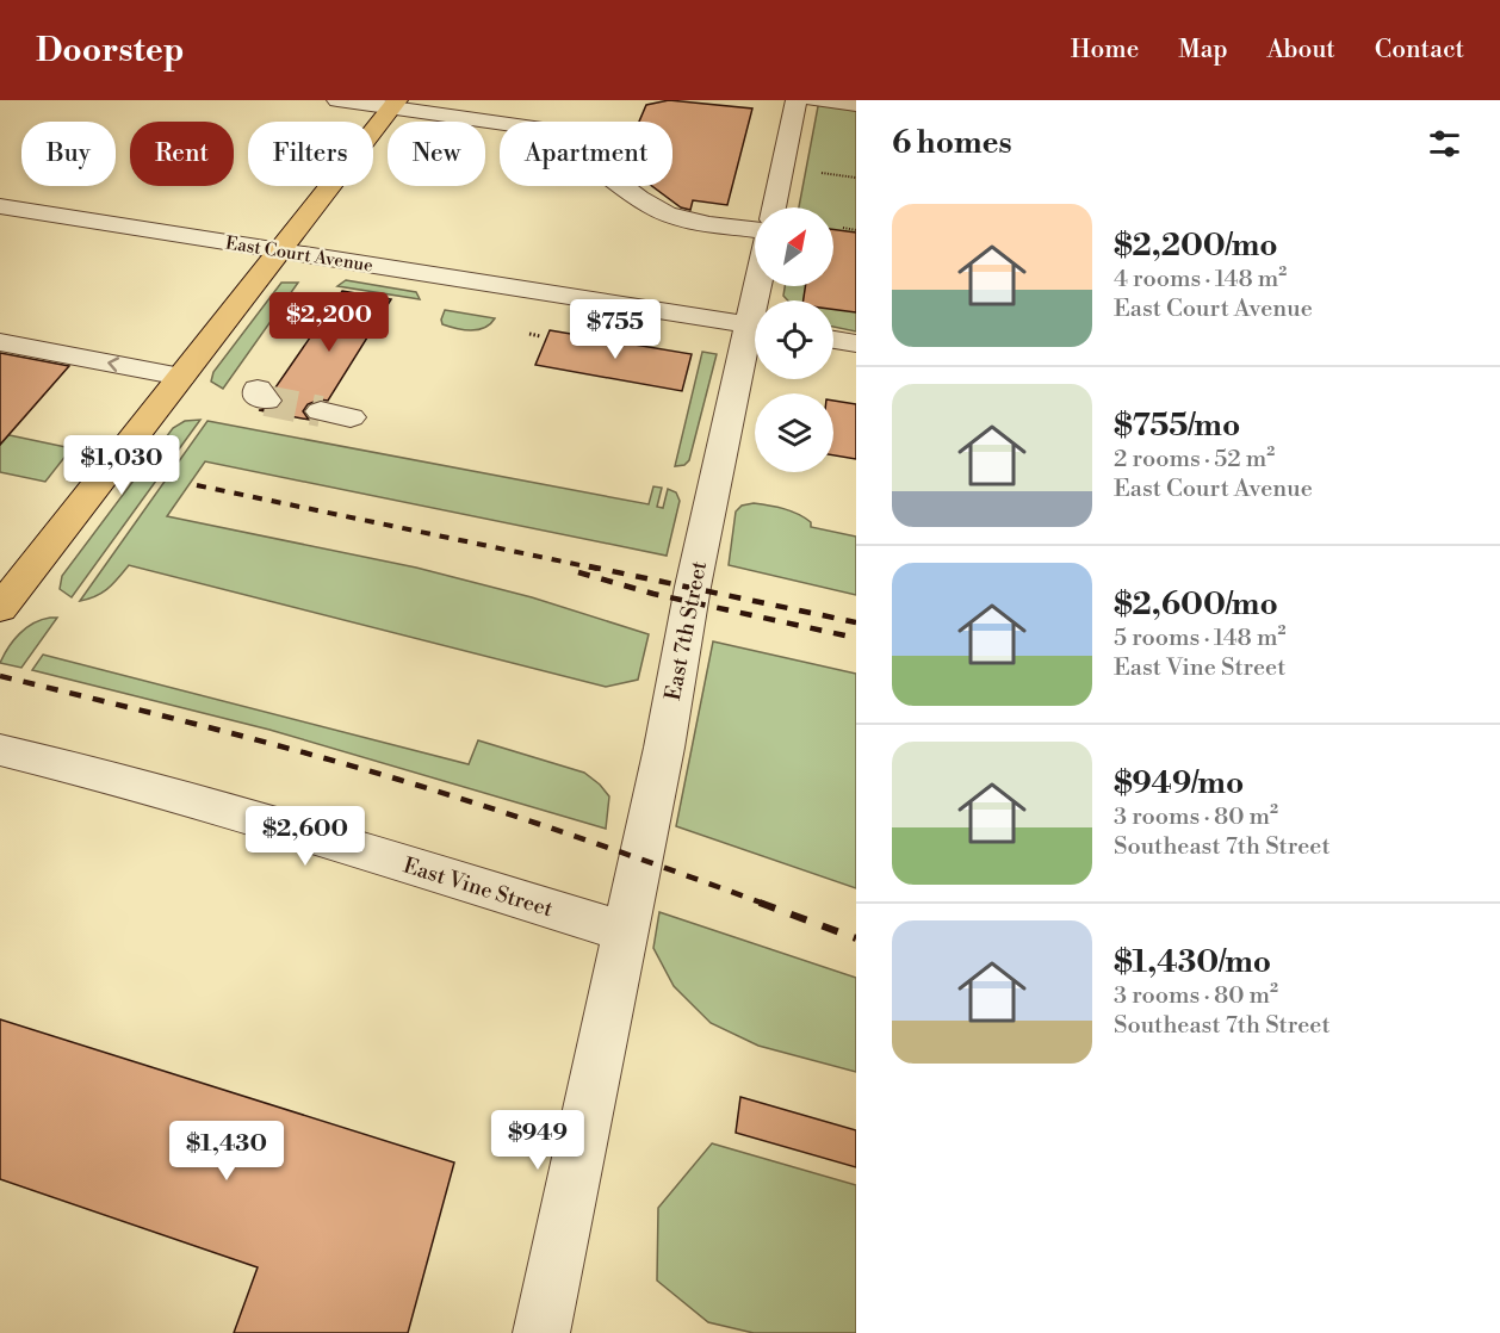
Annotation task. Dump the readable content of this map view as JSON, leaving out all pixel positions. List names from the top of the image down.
{
  "streets": {
    "street": ["East Court Avenue", "East 7th Street", "East Vine Street"]
  },
  "crossings": [
    ["East 7th Street", "East Vine Street"]
  ],
  "north": "top right",
  "page": {
    "header": "Doorstep",
    "nav": [
      "Home",
      "Map",
      "About",
      "Contact"
    ],
    "heading": "6 homes",
    "chip": [
      "Buy",
      "Rent",
      "Filters",
      "New",
      "Apartment"
    ],
    "list": [
      {
        "name": "$2,200/mo",
        "note": "4 rooms · 148 m² · East Court Avenue"
      },
      {
        "name": "$755/mo",
        "note": "2 rooms · 52 m² · East Court Avenue"
      },
      {
        "name": "$2,600/mo",
        "note": "5 rooms · 148 m² · East Vine Street"
      },
      {
        "name": "$949/mo",
        "note": "3 rooms · 80 m² · Southeast 7th Street"
      },
      {
        "name": "$1,430/mo",
        "note": "3 rooms · 80 m² · Southeast 7th Street"
      }
    ],
    "price": [
      "$2,200",
      "$755",
      "$1,030",
      "$2,600",
      "$949",
      "$1,430"
    ]
  }
}
